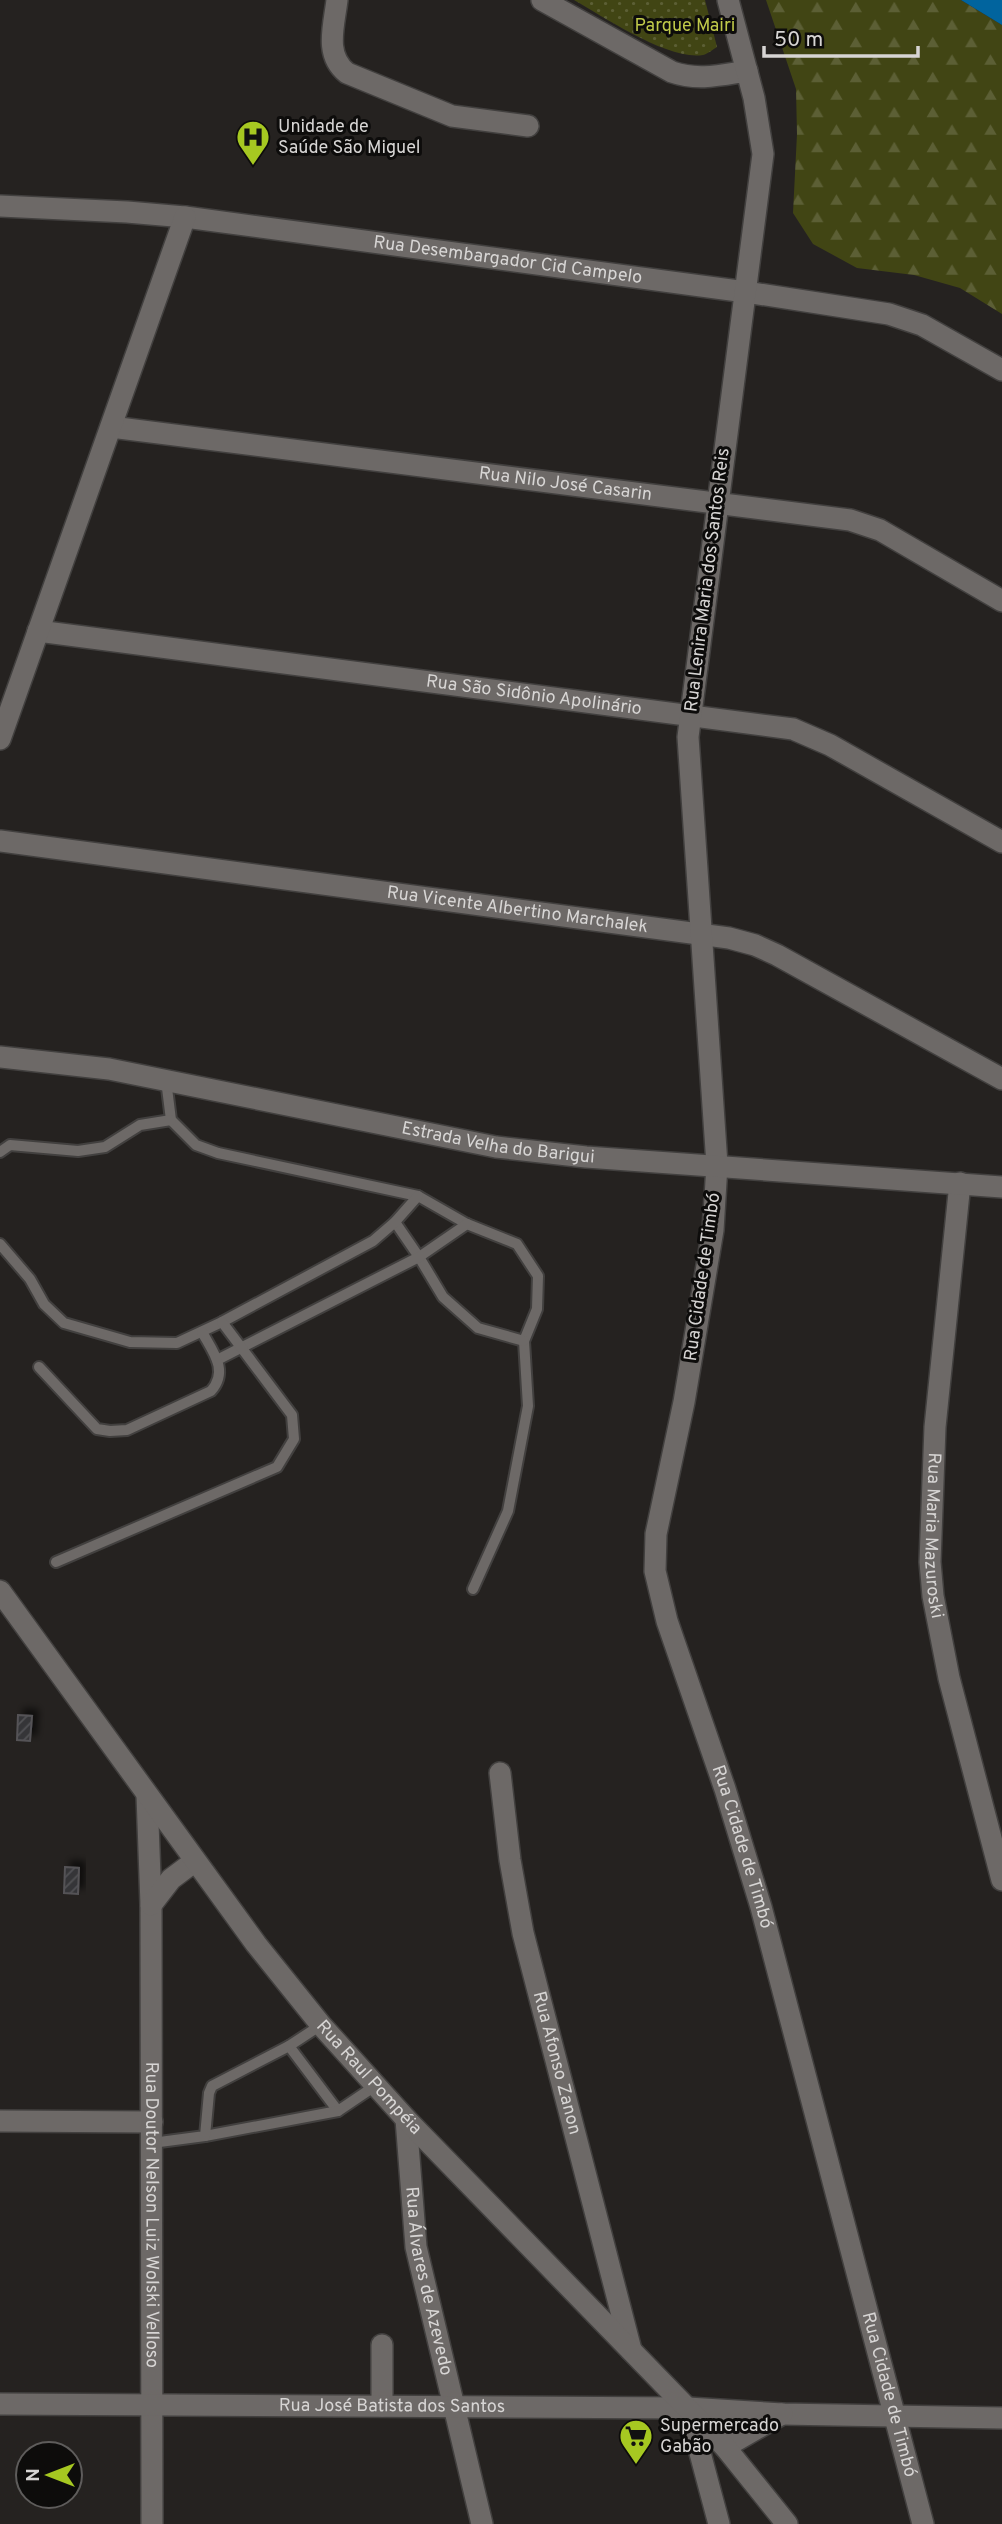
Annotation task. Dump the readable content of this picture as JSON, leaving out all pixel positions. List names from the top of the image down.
{
  "streets": {
    "street": [
      "Rua Desembargador Cid Campelo",
      "Rua Nilo José Casarin",
      "Rua Lenira Maria dos Santos Reis",
      "Rua São Sidônio Apolinário",
      "Rua Vicente Albertino Marchalek",
      "Estrada Velha do Barigui",
      "Rua Cidade de Timbó",
      "Rua Maria Mazuroski",
      "Rua Afonso Zanon",
      "Rua Raul Pompéia",
      "Rua Doutor Nelson Luiz Wolski Velloso",
      "Rua Álvares de Azevedo",
      "Rua José Batista dos Santos"
    ]
  },
  "crossings": [
    ["Rua Desembargador Cid Campelo", "Rua Lenira Maria dos Santos Reis"],
    ["Rua Nilo José Casarin", "Rua Lenira Maria dos Santos Reis"],
    ["Rua Lenira Maria dos Santos Reis", "Rua São Sidônio Apolinário"],
    ["Rua Lenira Maria dos Santos Reis", "Rua Vicente Albertino Marchalek"],
    ["Rua Lenira Maria dos Santos Reis", "Estrada Velha do Barigui"],
    ["Rua Lenira Maria dos Santos Reis", "Rua Cidade de Timbó"],
    ["Estrada Velha do Barigui", "Rua Cidade de Timbó"],
    ["Estrada Velha do Barigui", "Rua Maria Mazuroski"],
    ["Rua Cidade de Timbó", "Rua José Batista dos Santos"],
    ["Rua Afonso Zanon", "Rua Raul Pompéia"],
    ["Rua Raul Pompéia", "Rua Doutor Nelson Luiz Wolski Velloso"],
    ["Rua Raul Pompéia", "Rua Álvares de Azevedo"],
    ["Rua Raul Pompéia", "Rua José Batista dos Santos"],
    ["Rua Doutor Nelson Luiz Wolski Velloso", "Rua José Batista dos Santos"],
    ["Rua Álvares de Azevedo", "Rua José Batista dos Santos"]
  ],
  "parks": ["Parque Mairi"],
  "places": {
    "hospital": ["Unidade de Saúde São Miguel"],
    "supermarket": ["Supermercado Gabão"]
  },
  "scale_bar": "50 m",
  "north": "left"
}
